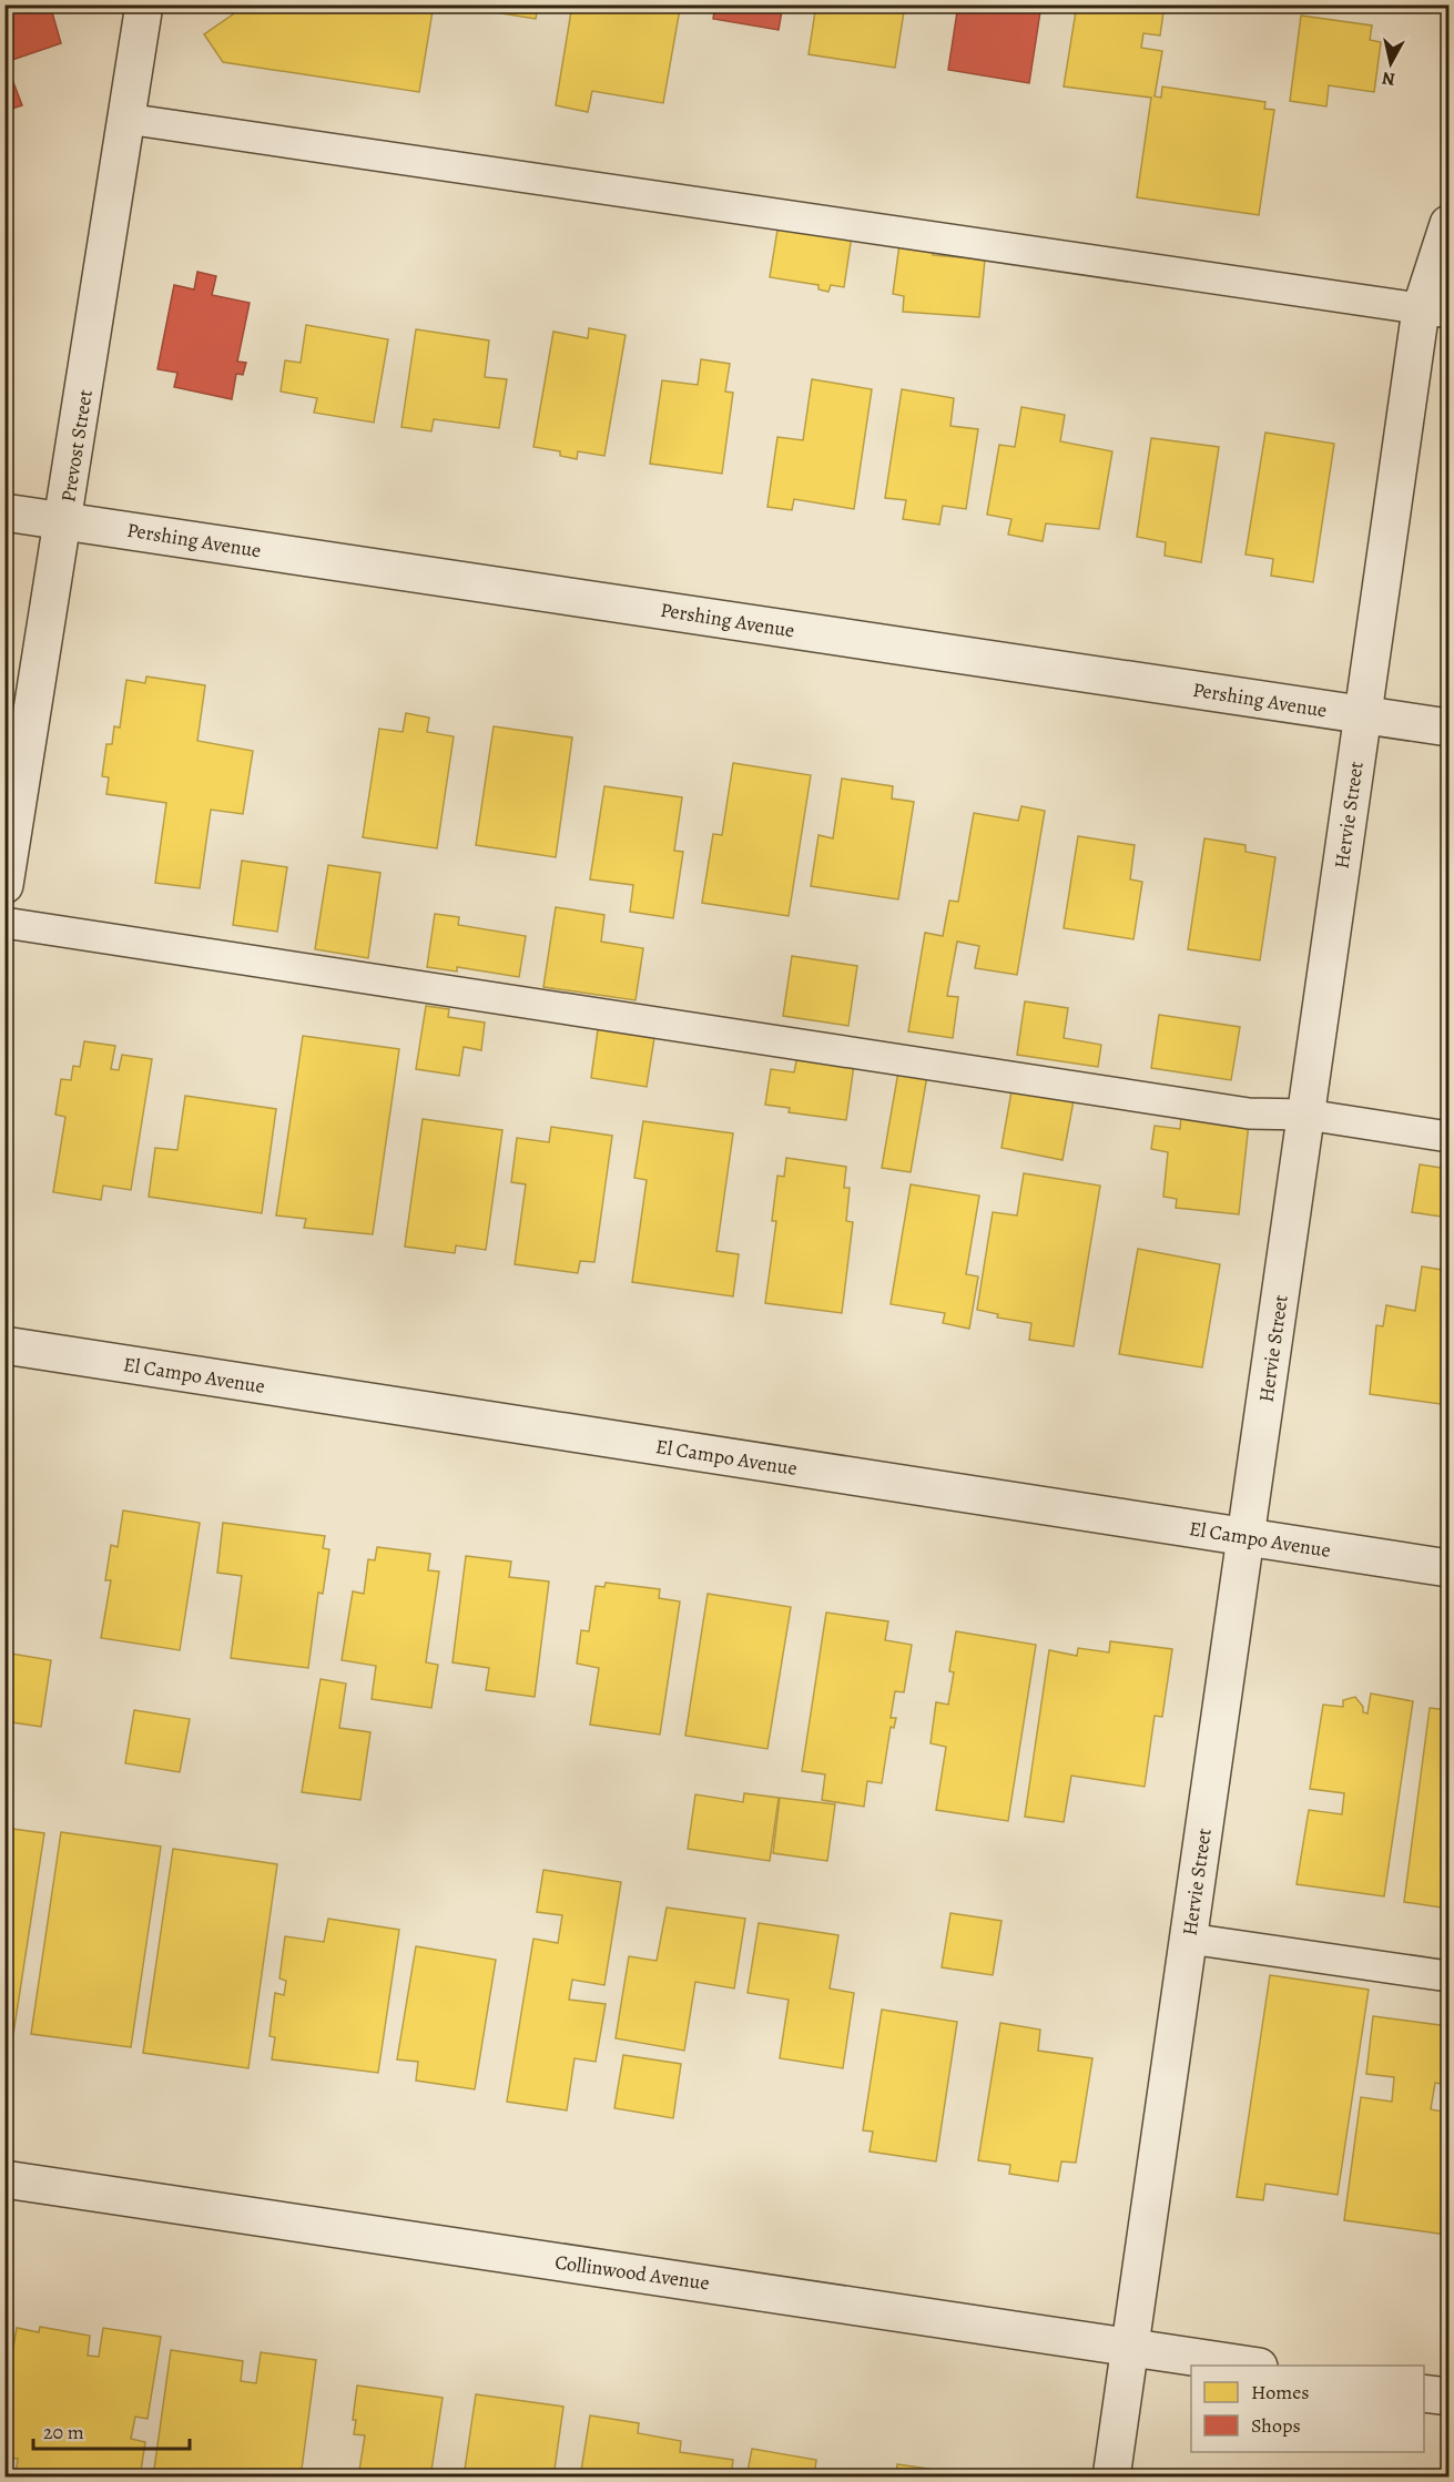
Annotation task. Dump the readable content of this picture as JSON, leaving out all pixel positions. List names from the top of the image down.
{
  "streets": {
    "street": [
      "Prevost Street",
      "Pershing Avenue",
      "Hervie Street",
      "El Campo Avenue",
      "Collinwood Avenue"
    ]
  },
  "crossings": [
    ["Prevost Street", "Pershing Avenue"],
    ["Pershing Avenue", "Hervie Street"],
    ["Hervie Street", "El Campo Avenue"],
    ["Hervie Street", "Collinwood Avenue"]
  ],
  "legend": ["Homes", "Shops"],
  "scale_bar": "20 m",
  "north": "bottom"
}
